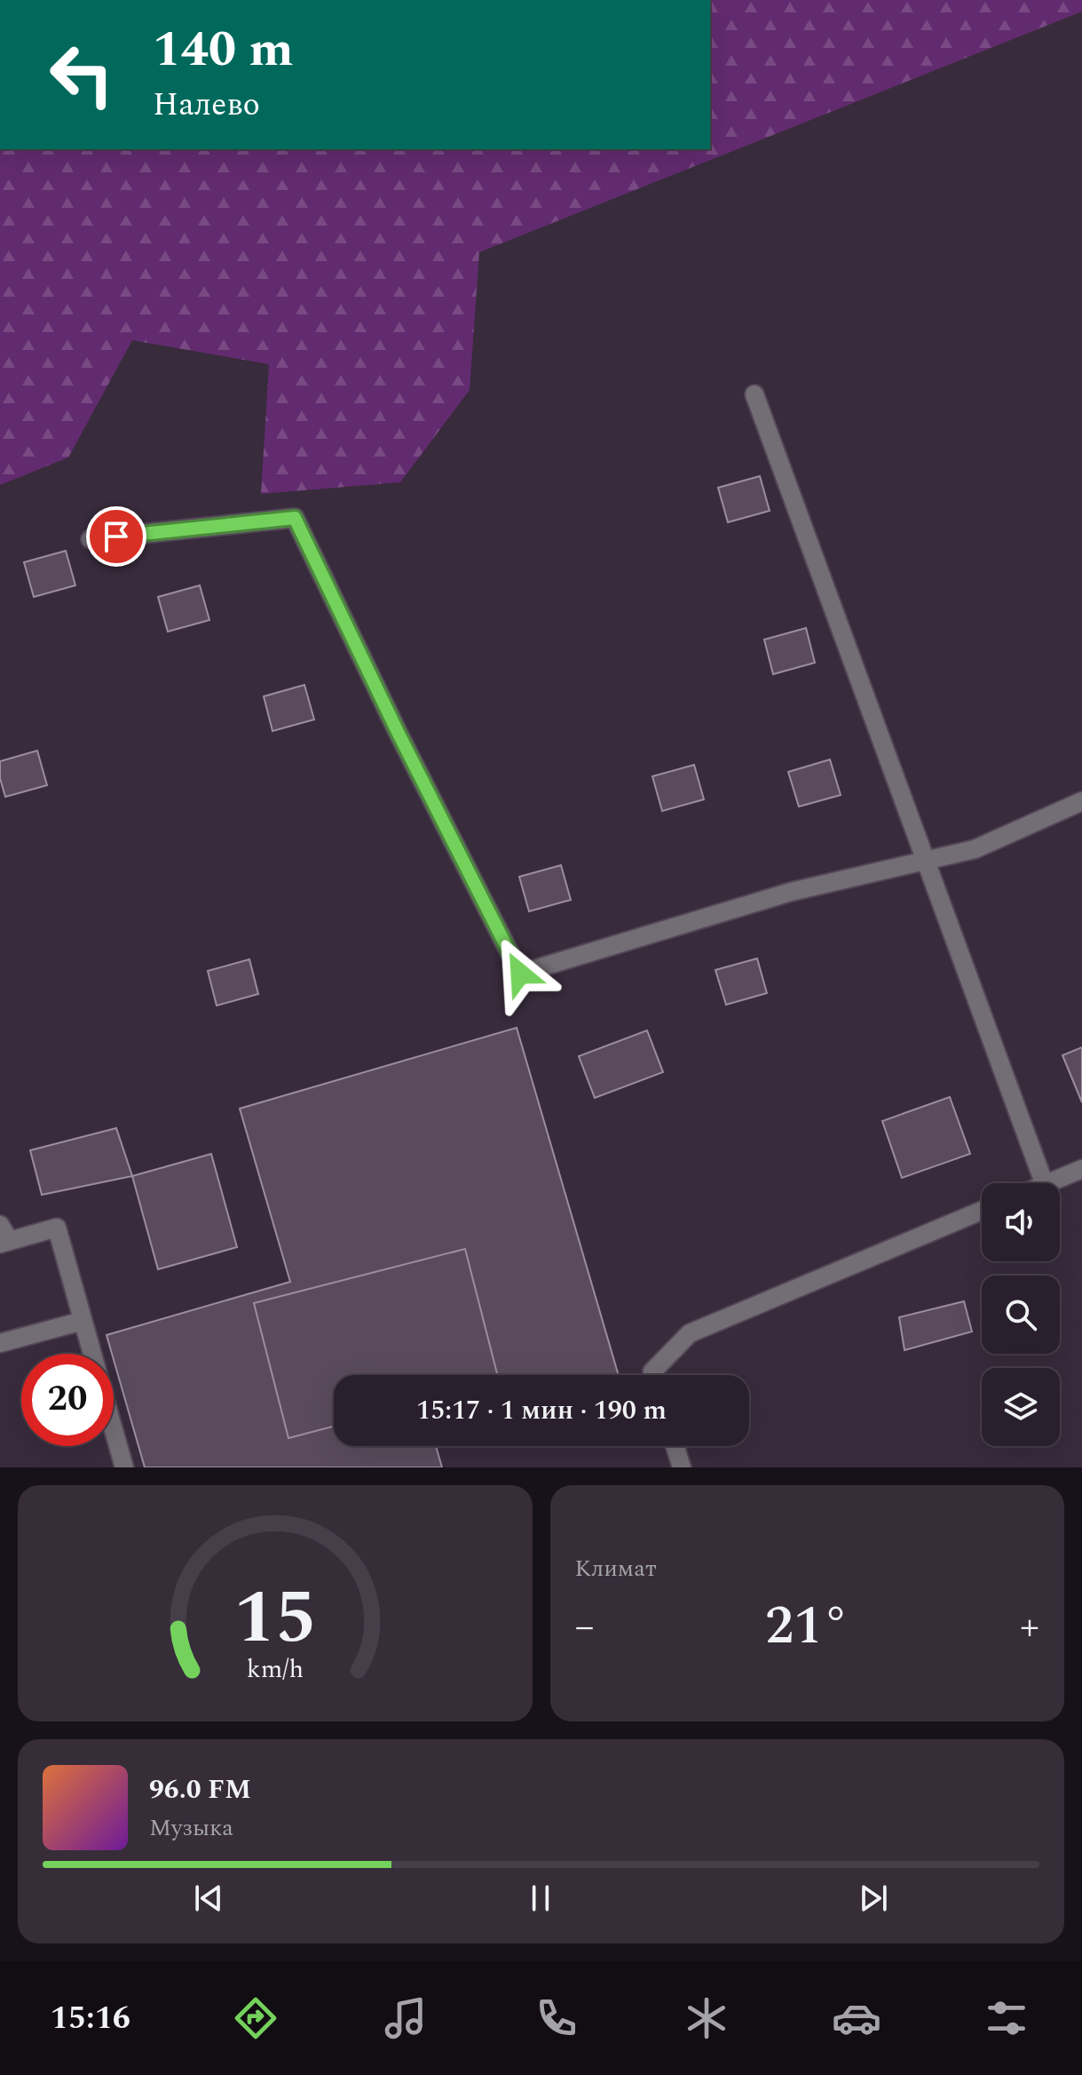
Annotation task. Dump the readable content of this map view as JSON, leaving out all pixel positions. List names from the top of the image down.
{
  "page": {
    "turn": ["140 m", "Налево"],
    "limit": "20",
    "trip": "15:17 · 1 мин · 190 m",
    "tile": "Климат",
    "heat": ["−", "21°", "+"],
    "song": ["96.0 FM", "Музыка"],
    "tabs": "15:16",
    "gauge": ["15", "km/h"]
  }
}
